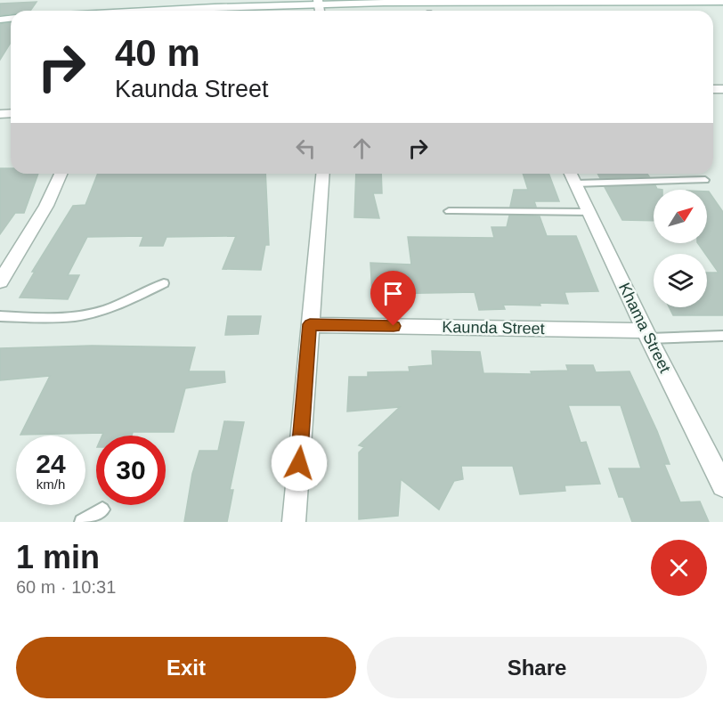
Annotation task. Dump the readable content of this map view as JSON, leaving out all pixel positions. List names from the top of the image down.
{
  "streets": {
    "street": ["Kaunda Street", "Khama Street"]
  },
  "crossings": [
    ["Kaunda Street", "Khama Street"]
  ],
  "north": "top right",
  "page": {
    "turn": ["40 m", "Kaunda Street"],
    "speed": "24 km/h",
    "limit": "30",
    "heading": ["1 min", "60 m · 10:31"],
    "buttons": ["Exit", "Share"]
  }
}
